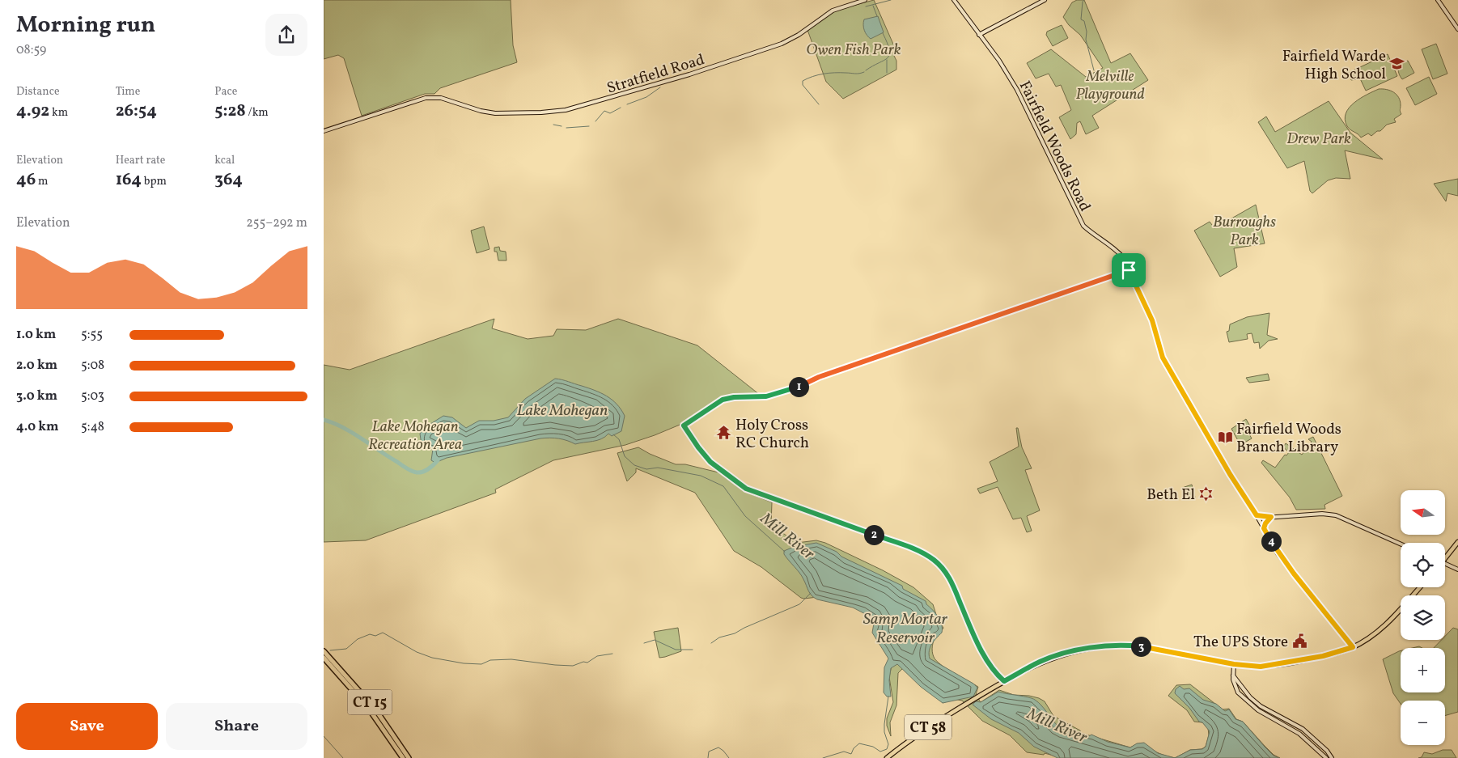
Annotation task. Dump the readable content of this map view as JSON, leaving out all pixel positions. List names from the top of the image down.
{
  "streets": {
    "highway": ["CT 15"],
    "main road": ["Stratfield Road", "Fairfield Woods Road", "CT 58"]
  },
  "crossings": [
    ["Fairfield Woods Road", "CT 58"]
  ],
  "water": ["Lake Mohegan", "Mill River", "Samp Mortar Reservoir"],
  "parks": [
    "Owen Fish Park",
    "Melville Playground",
    "Drew Park",
    "Burroughs Park",
    "Lake Mohegan Recreation Area"
  ],
  "places": {
    "school or university": ["Fairfield Warde High School"],
    "temple": ["Holy Cross RC Church"],
    "library": ["Fairfield Woods Branch Library"],
    "synagogue": ["Beth El"],
    "public building": ["The UPS Store"]
  },
  "north": "left",
  "page": {
    "heading": ["Morning run", "08:59"],
    "stats": [
      ["Distance", "4.92 km"],
      ["Time", "26:54"],
      ["Pace", "5:28 /km"],
      ["Elevation", "46 m"],
      ["Heart rate", "164 bpm"],
      ["kcal", "364"]
    ],
    "chart": ["Elevation", "255–292 m"],
    "list": [
      {
        "name": "1.0 km",
        "note": "5:55"
      },
      {
        "name": "2.0 km",
        "note": "5:08"
      },
      {
        "name": "3.0 km",
        "note": "5:03"
      },
      {
        "name": "4.0 km",
        "note": "5:48"
      }
    ],
    "pins": [
      "1",
      "2",
      "4",
      "3"
    ],
    "map_buttons": ["+", "−"],
    "buttons": ["Save", "Share"]
  }
}
